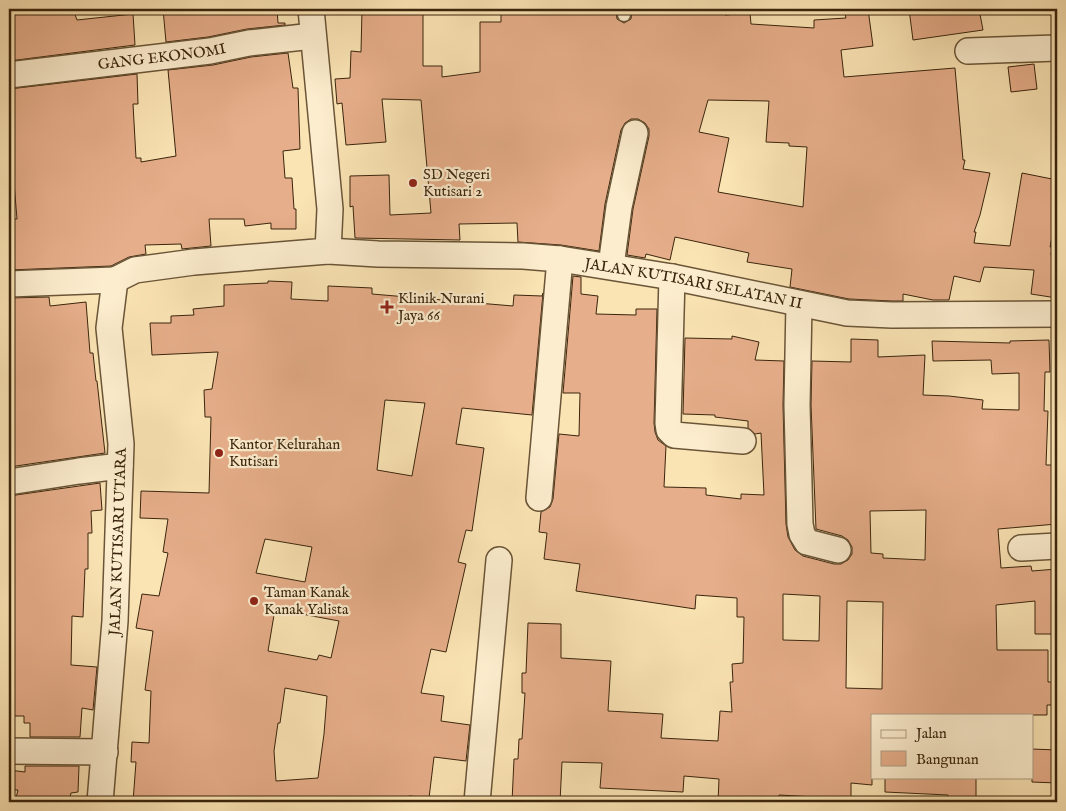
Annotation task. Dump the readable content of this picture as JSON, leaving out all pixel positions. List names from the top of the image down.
{
  "streets": {
    "street": ["GANG EKONOMI", "JALAN KUTISARI SELATAN II", "JALAN KUTISARI UTARA"]
  },
  "crossings": [
    ["JALAN KUTISARI SELATAN II", "JALAN KUTISARI UTARA"]
  ],
  "places": {
    "other": ["SD Negeri Kutisari 2", "Kantor Kelurahan Kutisari", "Taman Kanak Kanak Yalista"],
    "health": ["Klinik Nurani Jaya 66"]
  },
  "legend": ["Jalan", "Bangunan"]
}
